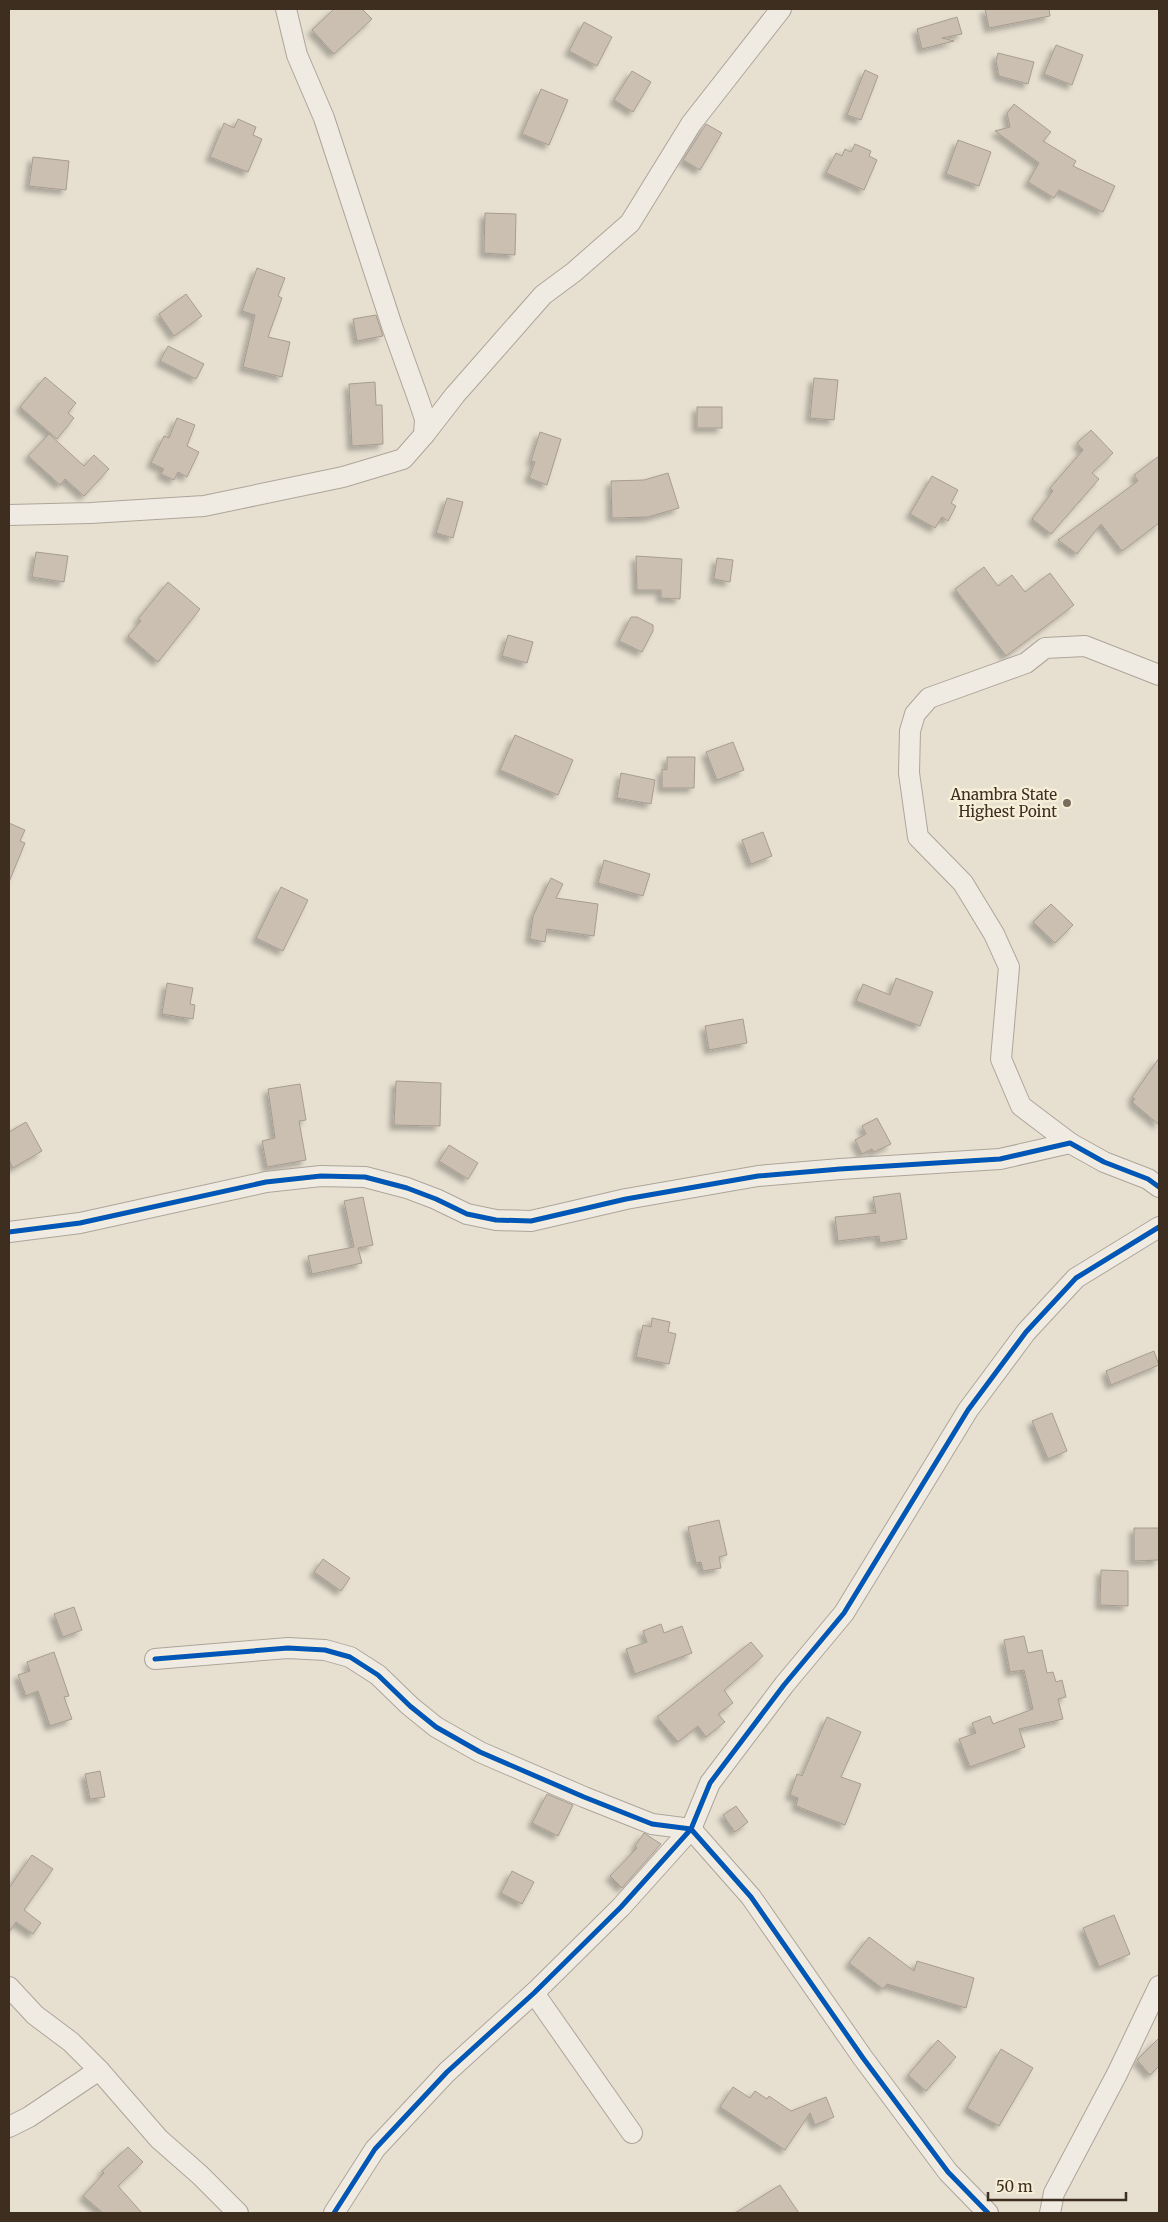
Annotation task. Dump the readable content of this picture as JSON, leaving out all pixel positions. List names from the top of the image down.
{
  "places": ["Anambra State Highest Point"],
  "scale_bar": "50 m"
}
